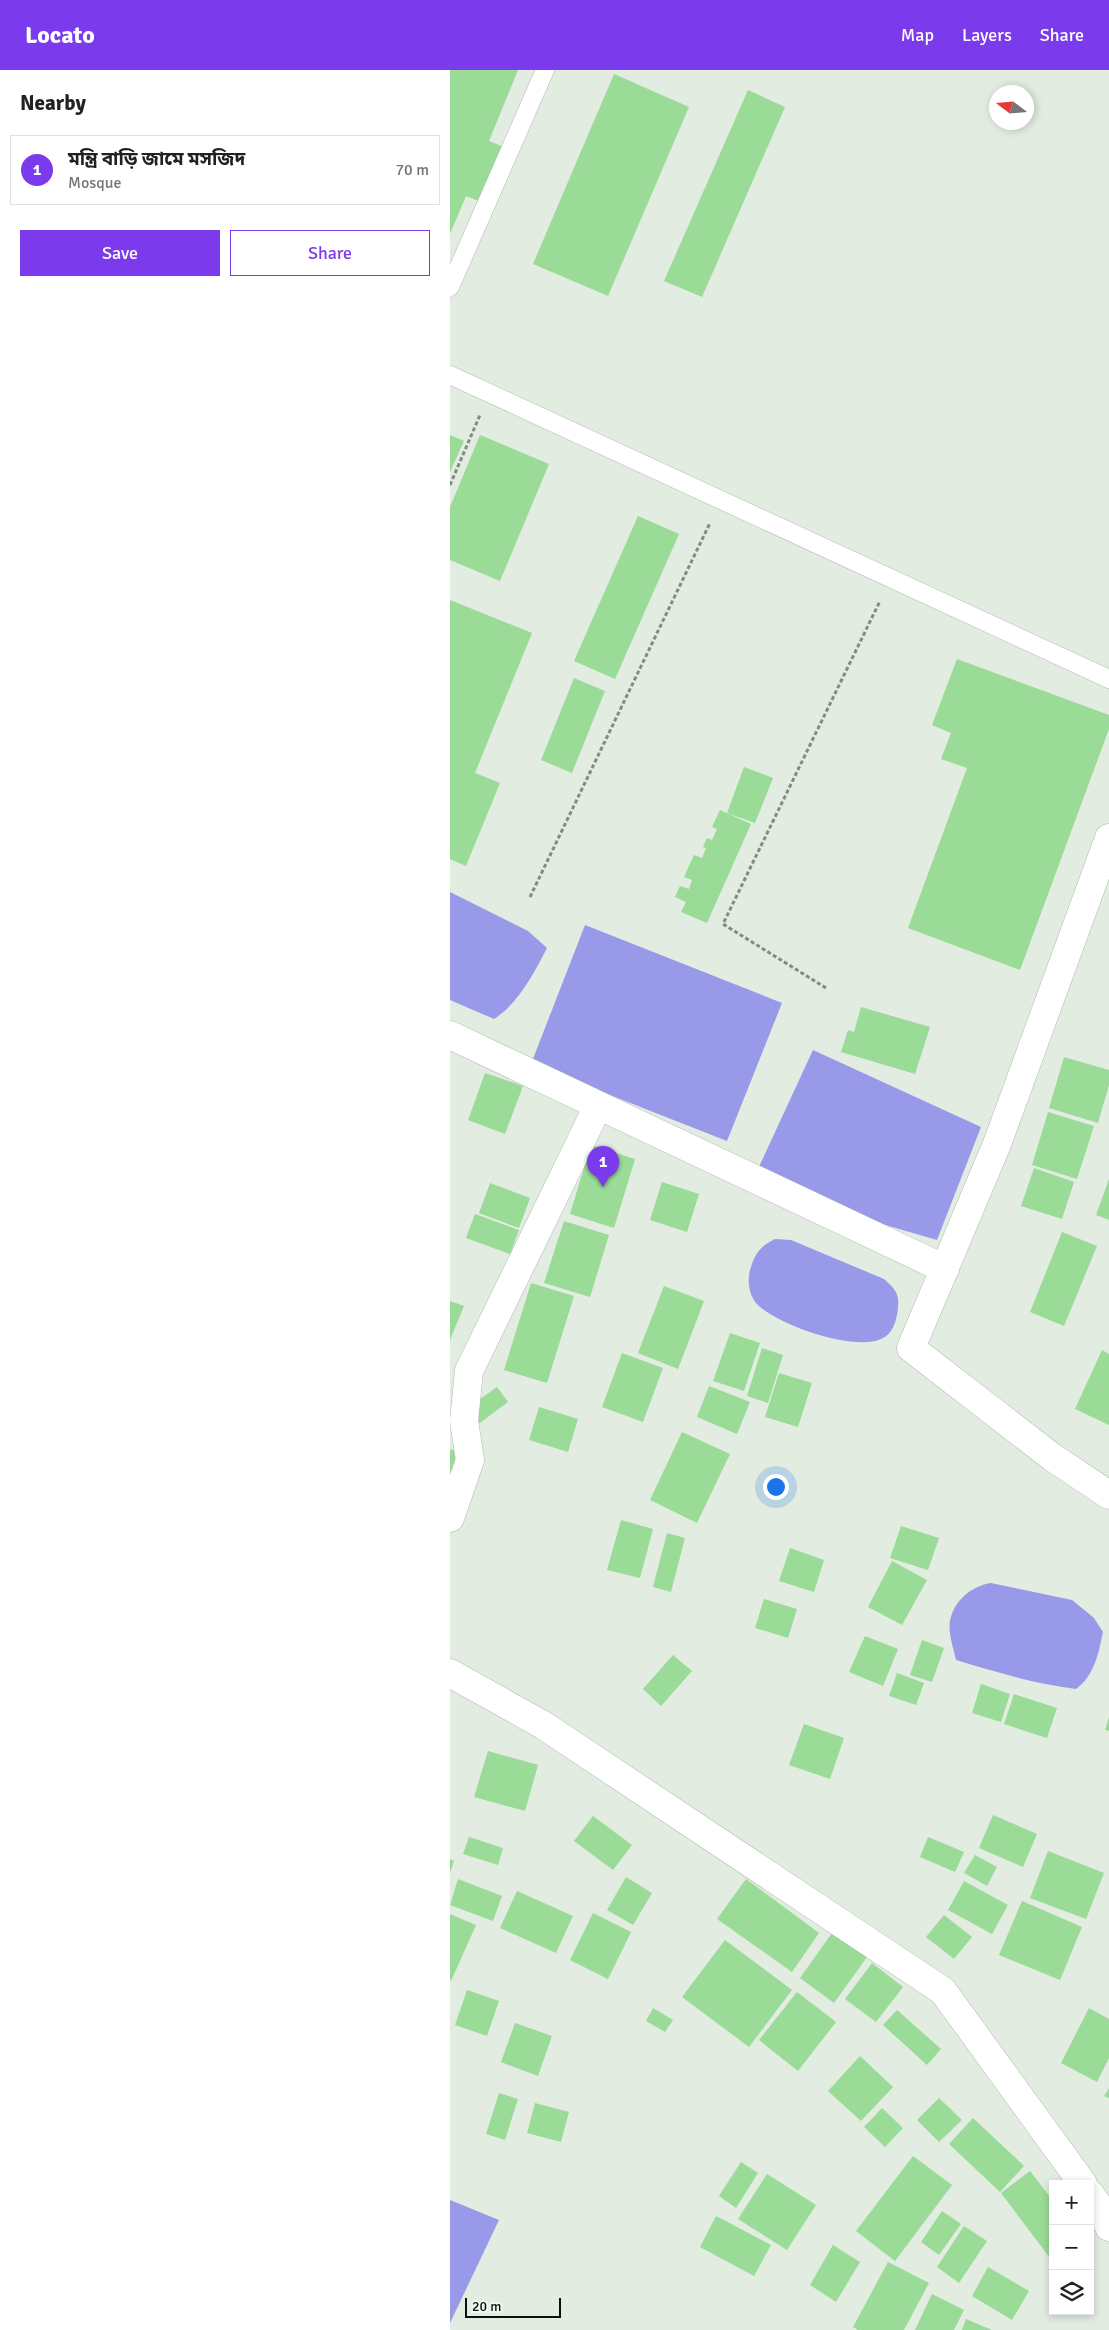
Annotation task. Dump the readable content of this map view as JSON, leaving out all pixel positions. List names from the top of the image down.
{
  "scale_bar": "20 m",
  "north": "left",
  "page": {
    "header": "Locato",
    "nav": ["Map", "Layers", "Share"],
    "heading": "Nearby",
    "list": [
      {
        "mark": "1",
        "name": "মন্ত্রি বাড়ি জামে মসজিদ",
        "note": "Mosque",
        "value": "70 m"
      }
    ],
    "buttons": ["Save", "Share"],
    "pins": "1",
    "map_buttons": ["+", "−"],
    "scale": "20 m"
  }
}
